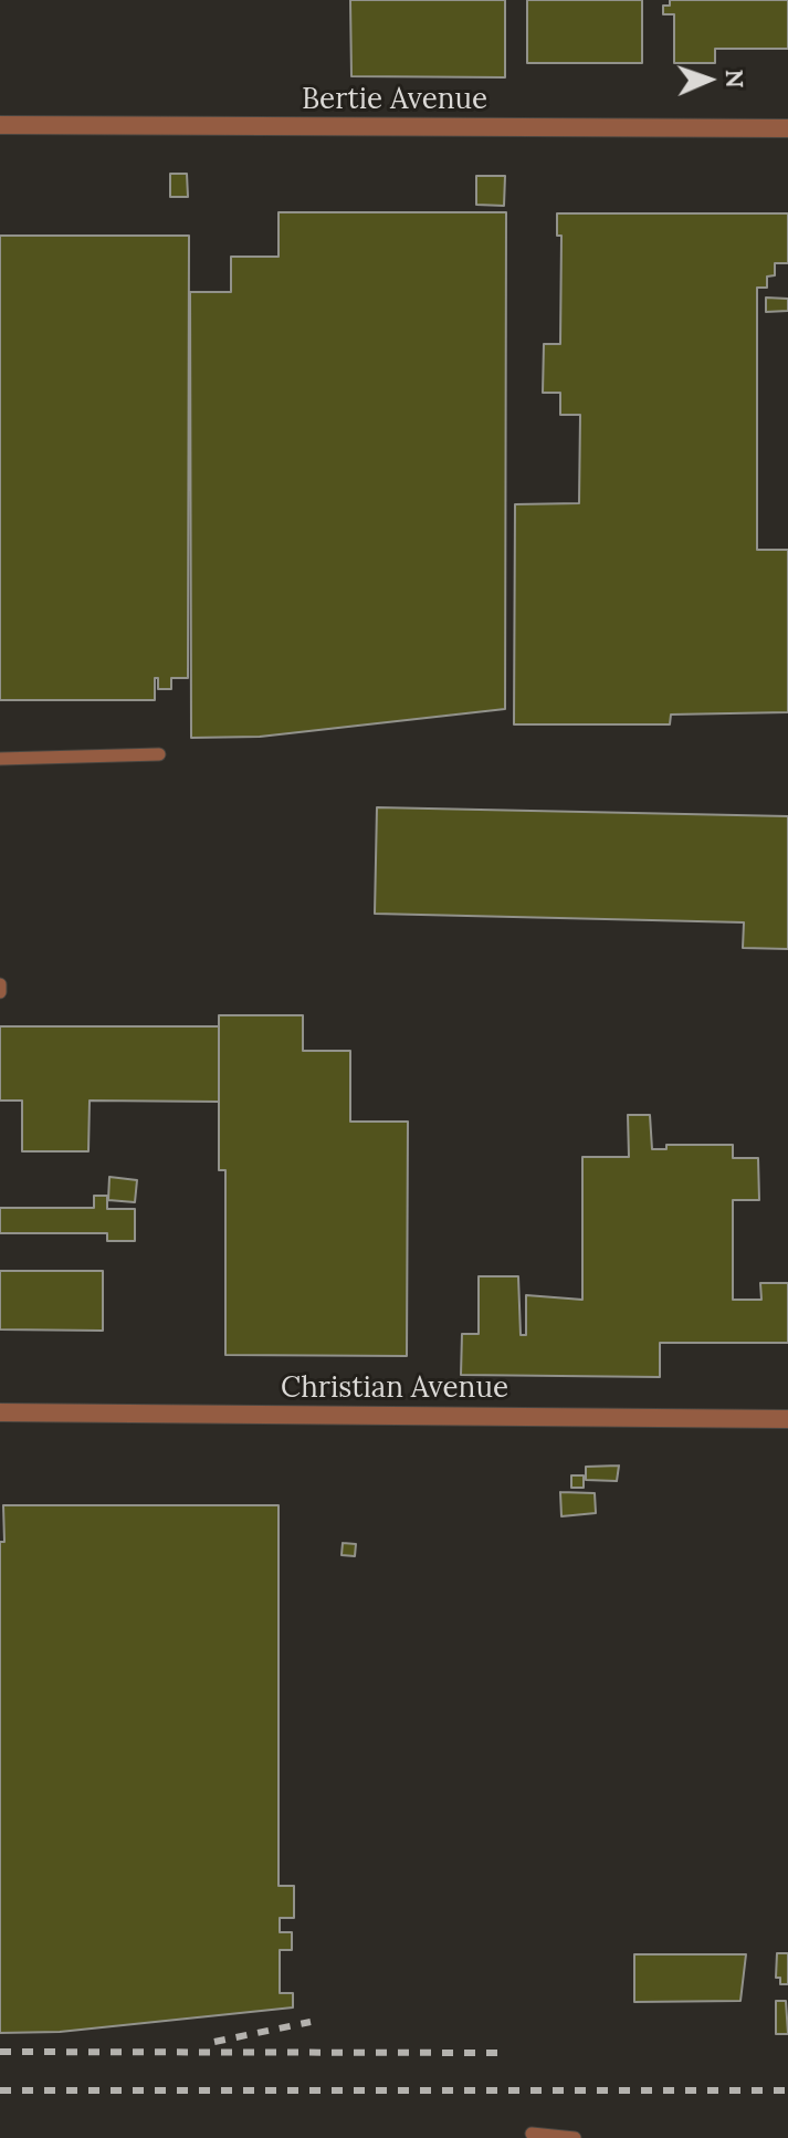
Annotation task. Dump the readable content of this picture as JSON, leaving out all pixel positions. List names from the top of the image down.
{
  "streets": {
    "street": ["Bertie Avenue", "Christian Avenue"]
  },
  "north": "right"
}
